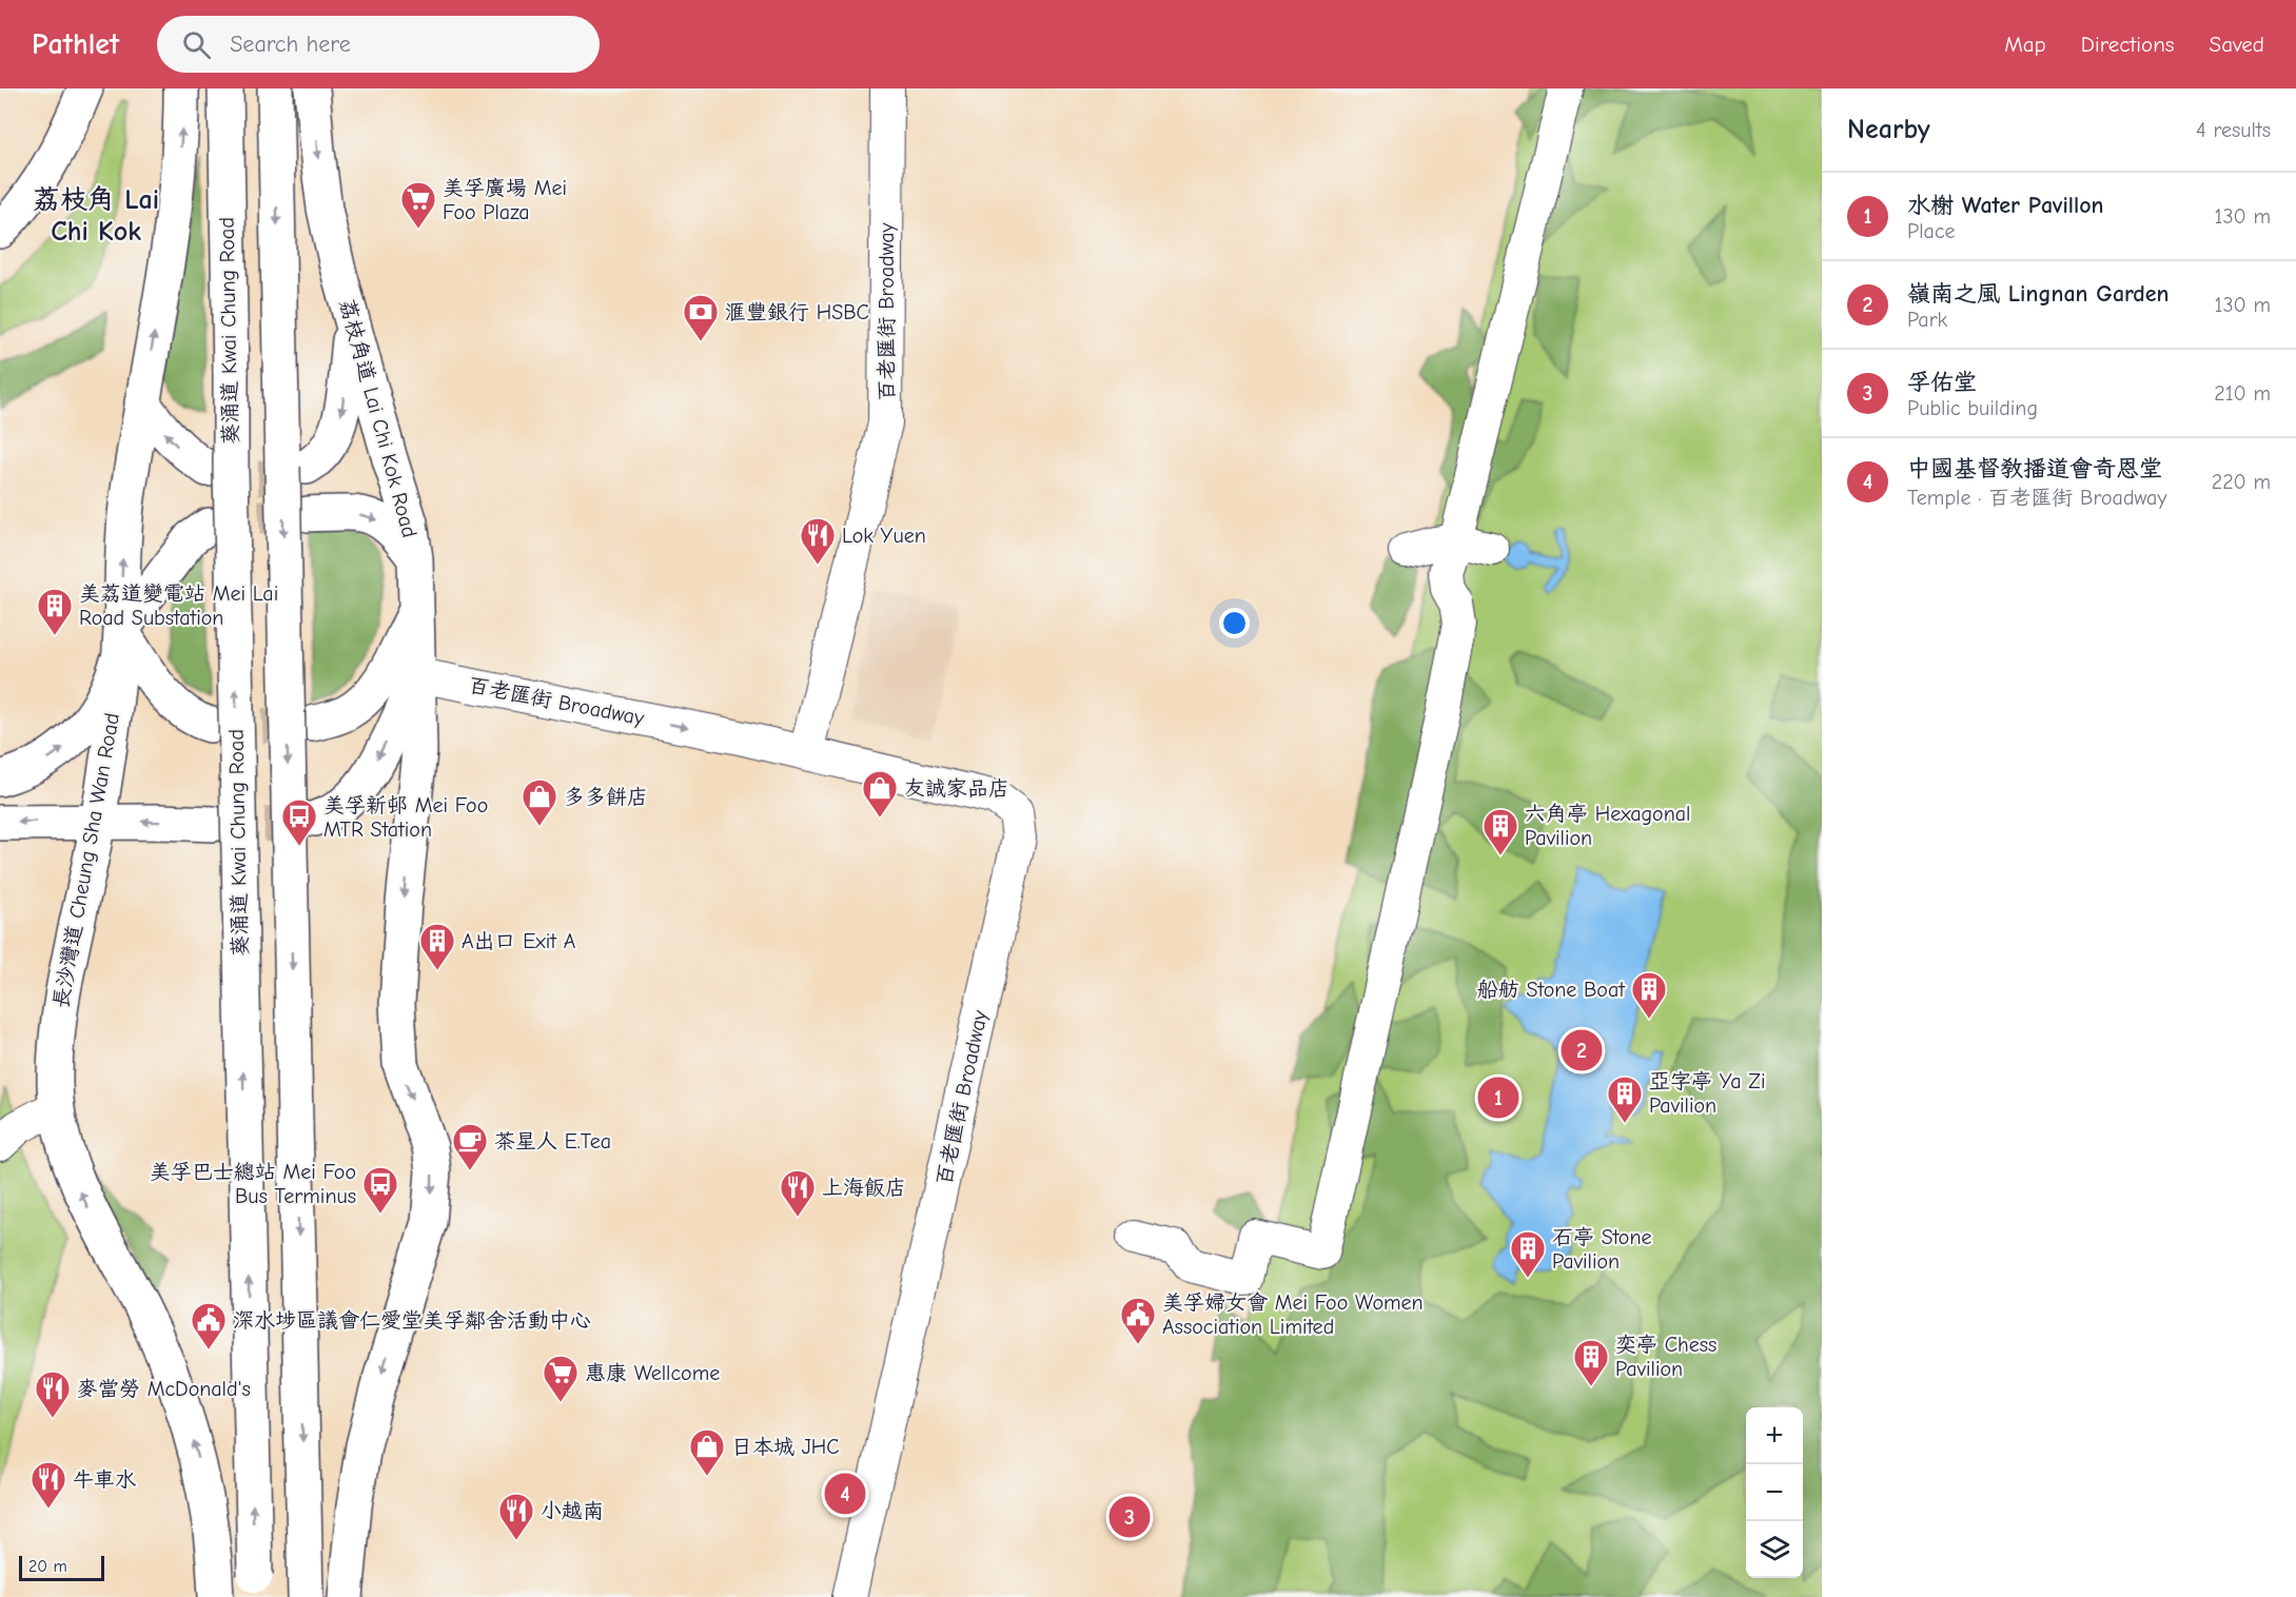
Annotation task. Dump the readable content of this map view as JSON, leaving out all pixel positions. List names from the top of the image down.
{
  "streets": {
    "main road": ["葵涌道 Kwai Chung Road", "荔枝角道 Lai Chi Kok Road", "長沙灣道 Cheung Sha Wan Road"],
    "street": ["百老匯街 Broadway"]
  },
  "crossings": [
    ["百老匯街 Broadway", "荔枝角道 Lai Chi Kok Road"]
  ],
  "districts": ["荔枝角 Lai Chi Kok"],
  "places": {
    "supermarket": ["美孚廣場 Mei Foo Plaza", "惠康 Wellcome"],
    "bank": ["滙豐銀行 HSBC"],
    "restaurant": [
      "Lok Yuen",
      "上海飯店",
      "麥當勞 McDonald's",
      "牛車水",
      "小越南"
    ],
    "building": [
      "美荔道變電站 Mei Lai Road Substation",
      "六角亭 Hexagonal Pavilion",
      "A出口 Exit A",
      "船舫 Stone Boat",
      "亞字亭 Ya Zi Pavilion",
      "石亭 Stone Pavilion",
      "奕亭 Chess Pavilion"
    ],
    "shop": ["友誠家品店", "多多餅店", "日本城 JHC"],
    "bus stop": ["美孚新邨 Mei Foo MTR Station", "美孚巴士總站 Mei Foo Bus Terminus"],
    "cafe": ["茶星人 E.Tea"],
    "public building": ["美孚婦女會 Mei Foo Women Association Limited", "深水埗區議會仁愛堂美孚鄰舍活動中心"]
  },
  "scale_bar": "20 m",
  "page": {
    "header": "Pathlet",
    "search": "Search here",
    "nav": ["Map", "Directions", "Saved"],
    "heading": ["Nearby", "4 results"],
    "list": [
      {
        "mark": "1",
        "name": "水榭 Water Pavillon",
        "note": "Place",
        "value": "130 m"
      },
      {
        "mark": "2",
        "name": "嶺南之風 Lingnan Garden",
        "note": "Park",
        "value": "130 m"
      },
      {
        "mark": "3",
        "name": "孚佑堂",
        "note": "Public building",
        "value": "210 m"
      },
      {
        "mark": "4",
        "name": "中國基督教播道會奇恩堂",
        "note": "Temple · 百老匯街 Broadway",
        "value": "220 m"
      }
    ],
    "pins": [
      "2",
      "1",
      "4",
      "3"
    ],
    "map_buttons": ["+", "−"],
    "scale": "20 m"
  }
}
